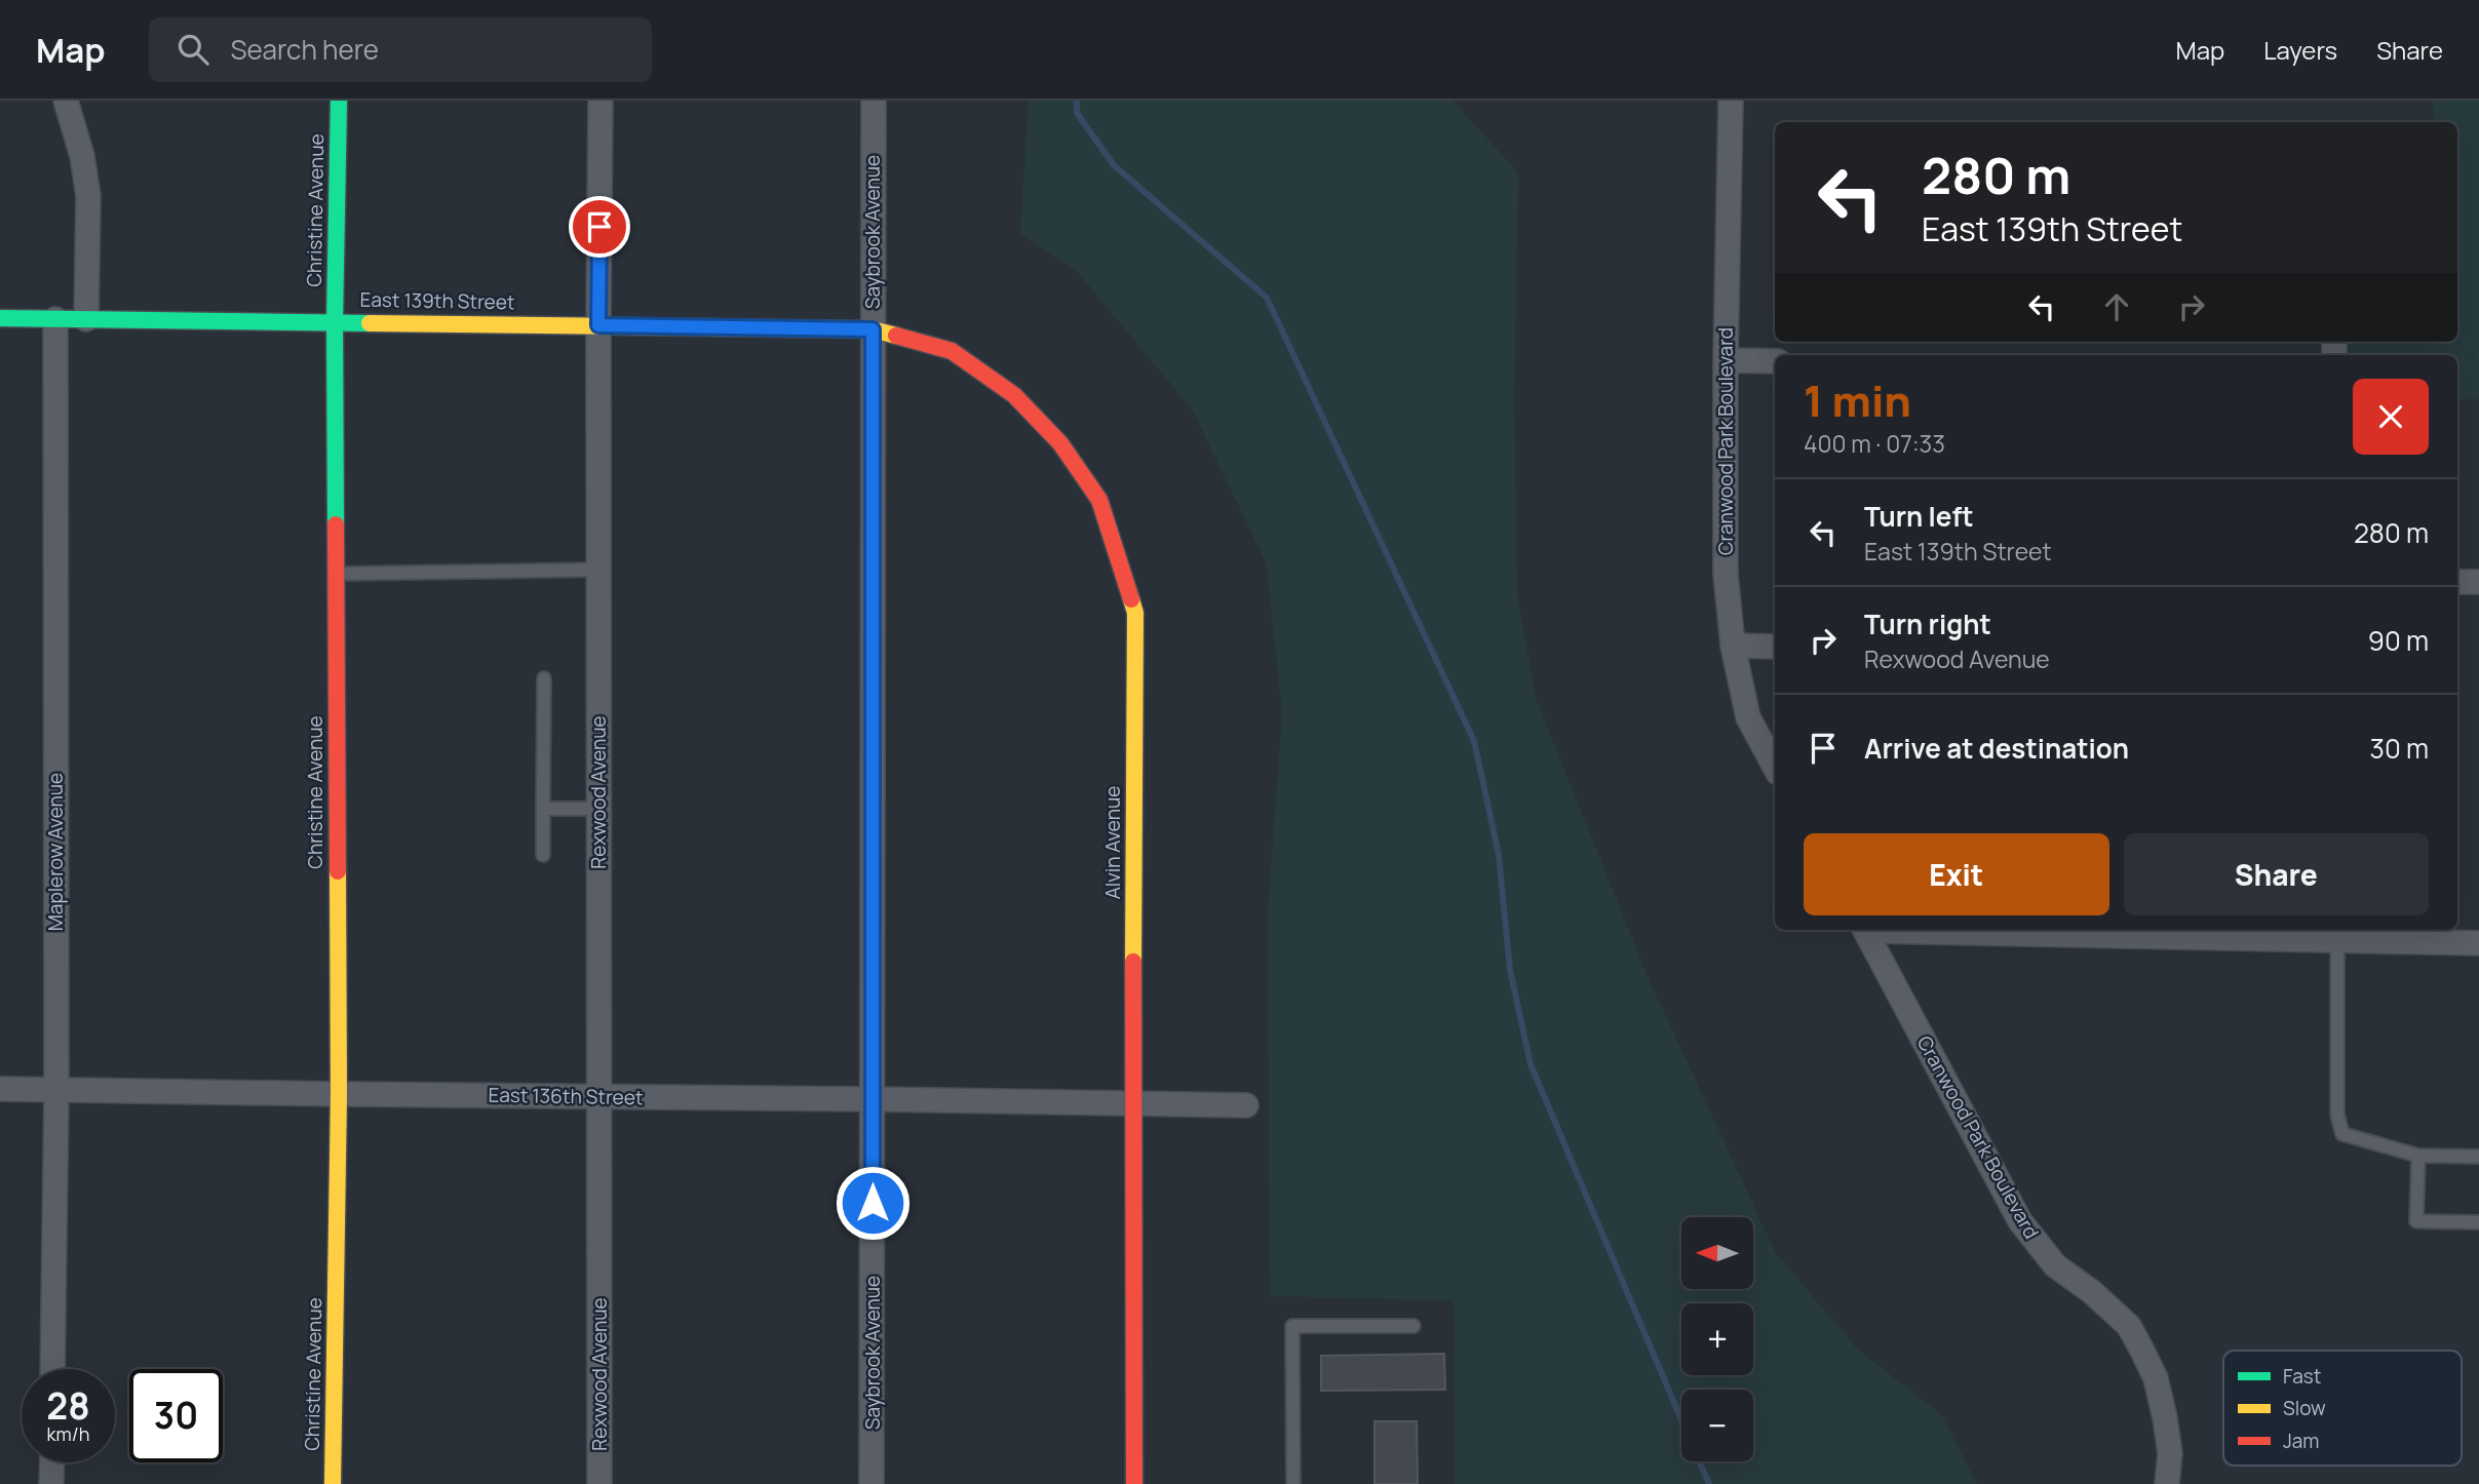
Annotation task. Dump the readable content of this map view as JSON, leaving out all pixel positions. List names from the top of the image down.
{
  "streets": {
    "street": [
      "Christine Avenue",
      "Saybrook Avenue",
      "East 139th Street",
      "Cranwood Park Boulevard",
      "Rexwood Avenue",
      "Alvin Avenue",
      "Maplerow Avenue",
      "East 136th Street"
    ]
  },
  "crossings": [
    ["Christine Avenue", "East 139th Street"],
    ["Christine Avenue", "East 136th Street"],
    ["Saybrook Avenue", "East 139th Street"],
    ["Saybrook Avenue", "Alvin Avenue"],
    ["Saybrook Avenue", "East 136th Street"],
    ["East 139th Street", "Rexwood Avenue"],
    ["East 139th Street", "Alvin Avenue"],
    ["East 139th Street", "Maplerow Avenue"],
    ["Rexwood Avenue", "East 136th Street"],
    ["Alvin Avenue", "East 136th Street"],
    ["Maplerow Avenue", "East 136th Street"]
  ],
  "legend": ["Fast", "Slow", "Jam"],
  "north": "left",
  "page": {
    "header": "Map",
    "search": "Search here",
    "nav": ["Map", "Layers", "Share"],
    "turn": ["280 m", "East 139th Street"],
    "heading": ["1 min", "400 m · 07:33"],
    "list": [
      {
        "name": "Turn left",
        "note": "East 139th Street",
        "value": "280 m"
      },
      {
        "name": "Turn right",
        "note": "Rexwood Avenue",
        "value": "90 m"
      },
      {
        "name": "Arrive at destination",
        "value": "30 m"
      }
    ],
    "buttons": ["Exit", "Share"],
    "map_buttons": ["+", "−"],
    "speed": "28 km/h",
    "limit": "30"
  }
}
